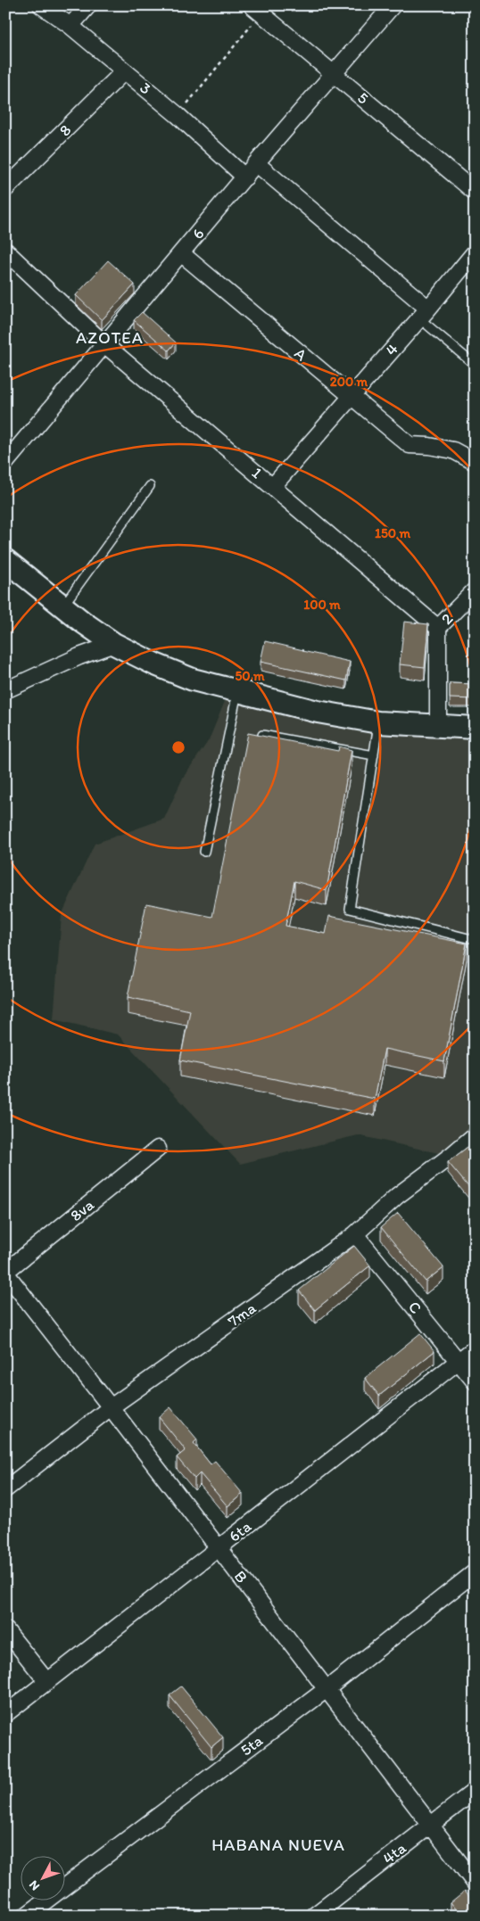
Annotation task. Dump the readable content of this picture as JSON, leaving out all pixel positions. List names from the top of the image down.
{
  "streets": {
    "street": [
      "3",
      "5",
      "8",
      "6",
      "4",
      "A",
      "1",
      "2",
      "8va",
      "C",
      "7ma",
      "6ta",
      "B",
      "5ta",
      "4ta"
    ]
  },
  "crossings": [
    ["3", "8"],
    ["3", "6"],
    ["5", "6"],
    ["6", "A"],
    ["6", "1"],
    ["4", "A"],
    ["4", "1"],
    ["1", "2"],
    ["8va", "B"],
    ["C", "7ma"],
    ["C", "6ta"],
    ["7ma", "B"],
    ["6ta", "B"],
    ["B", "5ta"],
    ["B", "4ta"]
  ],
  "districts": ["AZOTEA", "HABANA NUEVA"],
  "north": "bottom left",
  "rings": [
    "200 m",
    "150 m",
    "100 m",
    "50 m"
  ]
}
